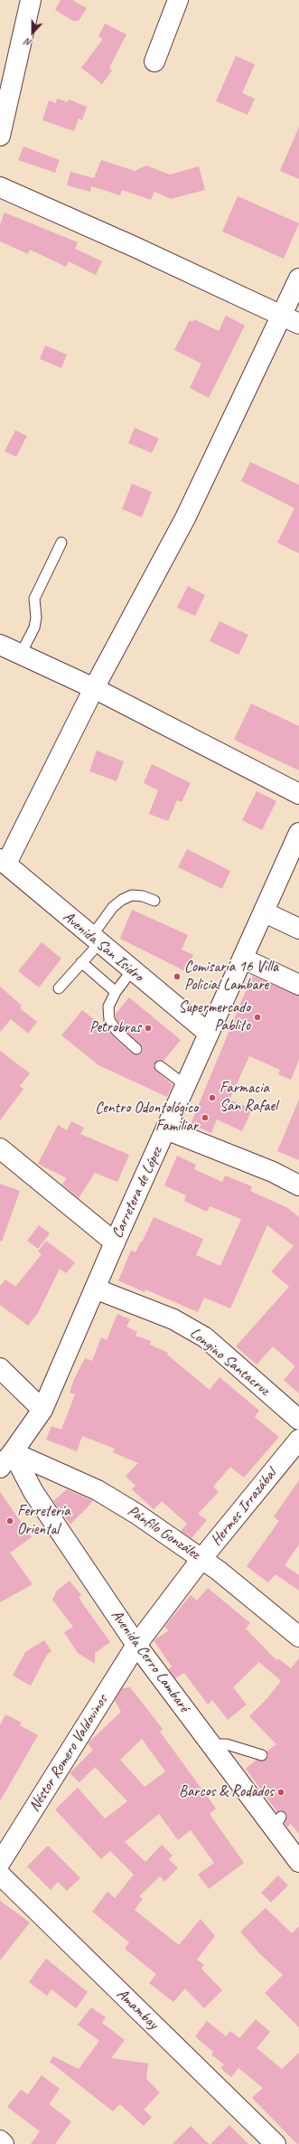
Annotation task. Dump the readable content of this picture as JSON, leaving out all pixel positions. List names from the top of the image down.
{
  "streets": {
    "street": [
      "Avenida San Isidro",
      "Carretera de López",
      "Longino Santacruz",
      "Hermes Irrazábal",
      "Pánfilo González",
      "Avenida Cerro Lambaré",
      "Néstor Romero Valdovinos",
      "Amambay"
    ]
  },
  "crossings": [
    ["Avenida San Isidro", "Carretera de López"],
    ["Carretera de López", "Longino Santacruz"],
    ["Carretera de López", "Pánfilo González"],
    ["Carretera de López", "Avenida Cerro Lambaré"],
    ["Hermes Irrazábal", "Pánfilo González"],
    ["Hermes Irrazábal", "Avenida Cerro Lambaré"],
    ["Hermes Irrazábal", "Néstor Romero Valdovinos"],
    ["Pánfilo González", "Avenida Cerro Lambaré"],
    ["Avenida Cerro Lambaré", "Néstor Romero Valdovinos"]
  ],
  "places": [
    "Comisaría 16 Villa Policial Lambare",
    "Supermercado Pablito",
    "Petrobras",
    "Farmacia San Rafael",
    "Centro Odontológico Familiar",
    "Ferretería Oriental",
    "Barcos & Rodados"
  ],
  "north": "bottom"
}
